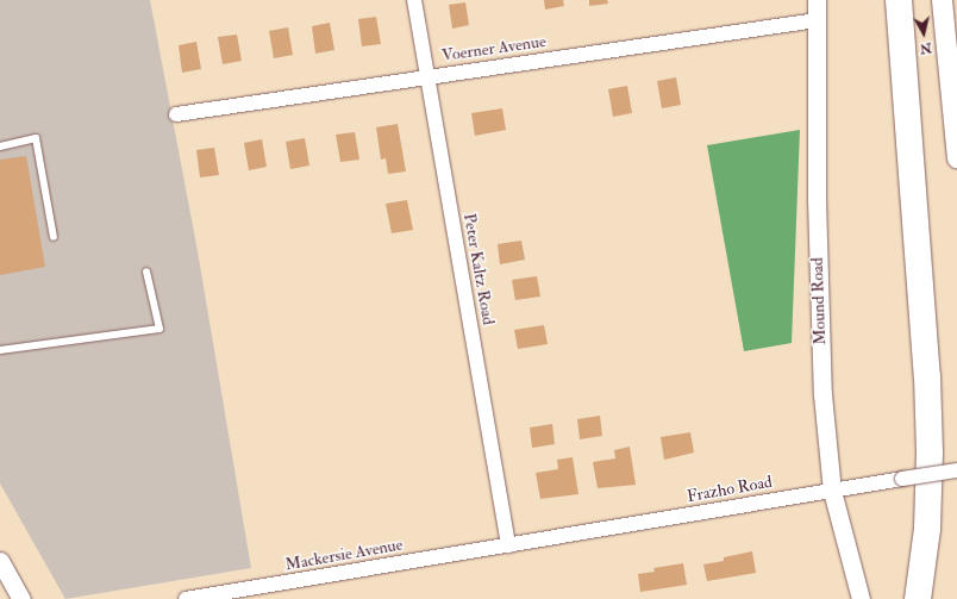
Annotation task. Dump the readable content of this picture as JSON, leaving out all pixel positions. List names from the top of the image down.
{
  "streets": {
    "street": [
      "Voerner Avenue",
      "Peter Kaltz Road",
      "Mound Road",
      "Frazho Road",
      "Mackersie Avenue"
    ]
  },
  "crossings": [
    ["Voerner Avenue", "Peter Kaltz Road"],
    ["Voerner Avenue", "Mound Road"],
    ["Peter Kaltz Road", "Frazho Road"],
    ["Peter Kaltz Road", "Mackersie Avenue"],
    ["Mound Road", "Frazho Road"],
    ["Frazho Road", "Mackersie Avenue"]
  ],
  "north": "bottom"
}
